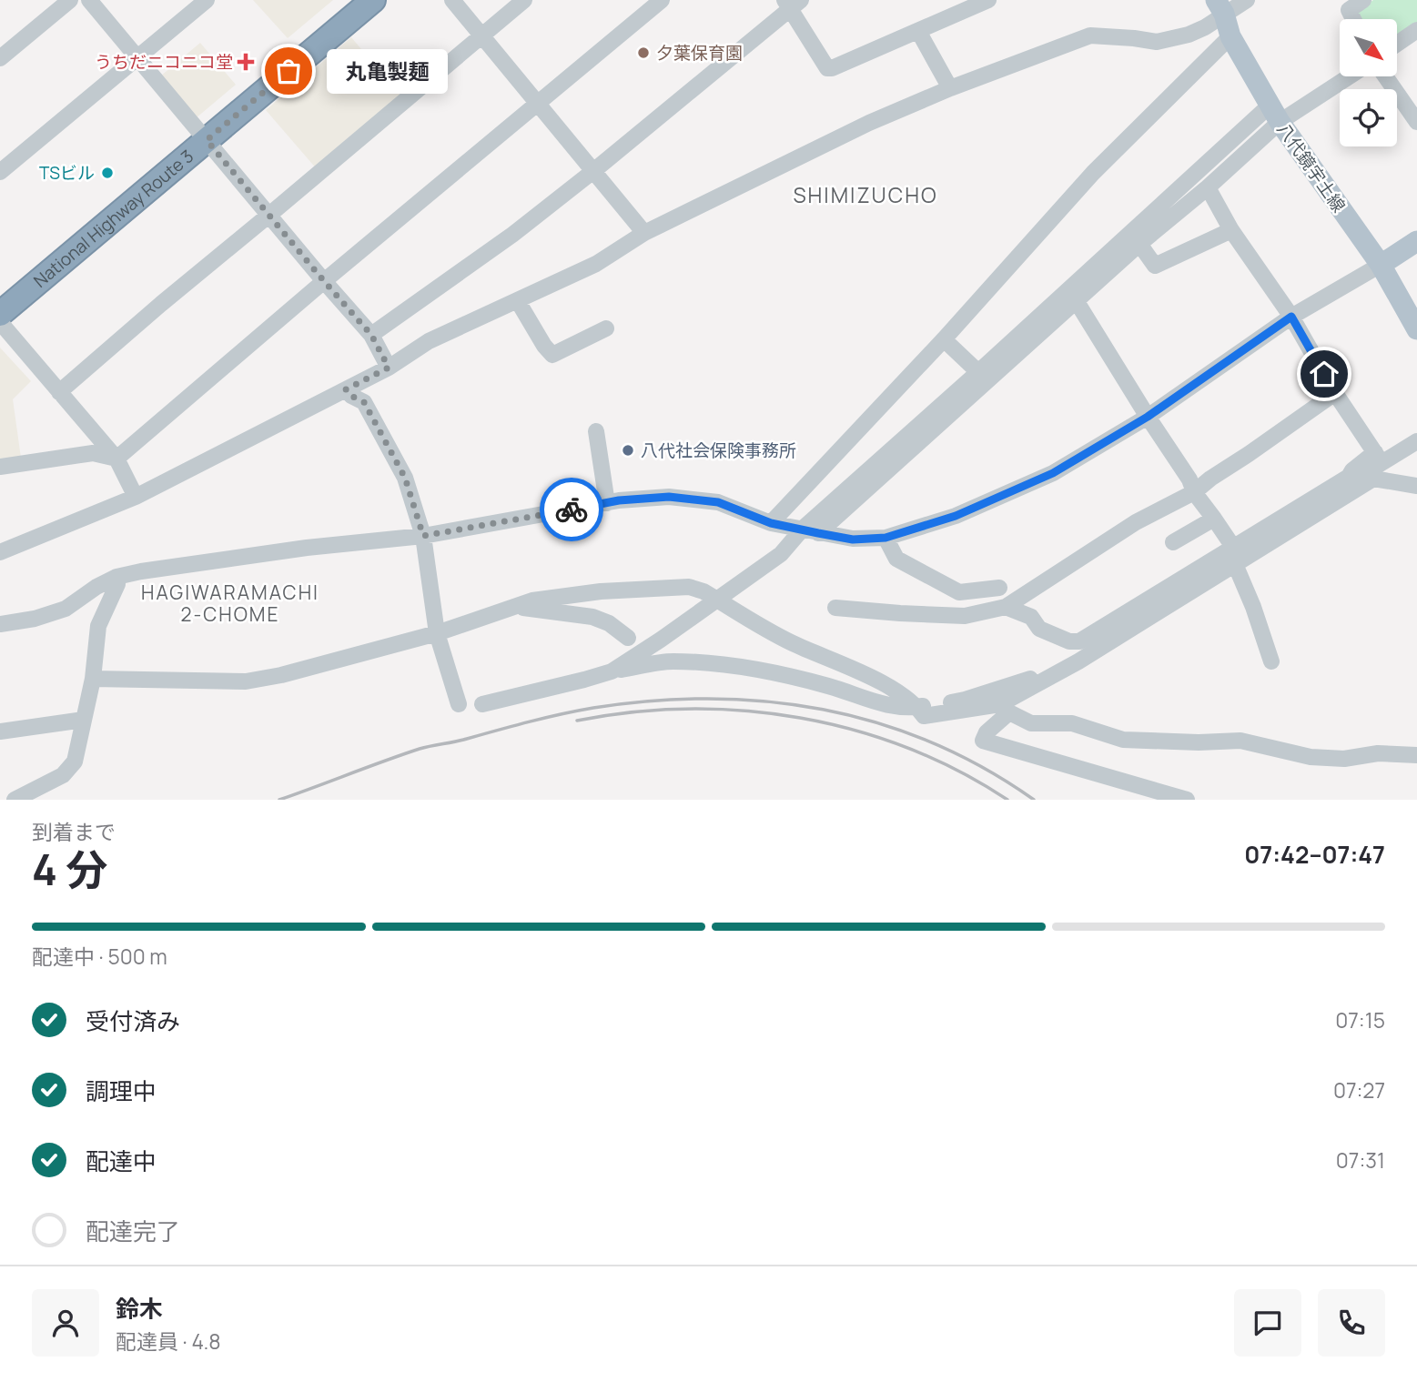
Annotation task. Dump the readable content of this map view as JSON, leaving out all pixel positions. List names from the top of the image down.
{
  "streets": {
    "highway": ["National Highway Route 3"],
    "main road": ["八代鏡宇土線"]
  },
  "districts": ["SHIMIZUCHO", "HAGIWARAMACHI 2-CHOME"],
  "places": {
    "other": [
      "夕葉保育園",
      "丸亀製麺",
      "TSビル",
      "八代社会保険事務所"
    ],
    "health": ["うちだニコニコ堂"]
  },
  "north": "bottom right",
  "page": {
    "bubble": "丸亀製麺",
    "heading": ["4 分", "到着まで", "07:42–07:47"],
    "panel": ["鈴木", "配達員 · 4.8"],
    "bar": "配達中 · 500 m",
    "list": [
      ["受付済み", "07:15"],
      ["調理中", "07:27"],
      ["配達中", "07:31"],
      "配達完了"
    ]
  }
}
